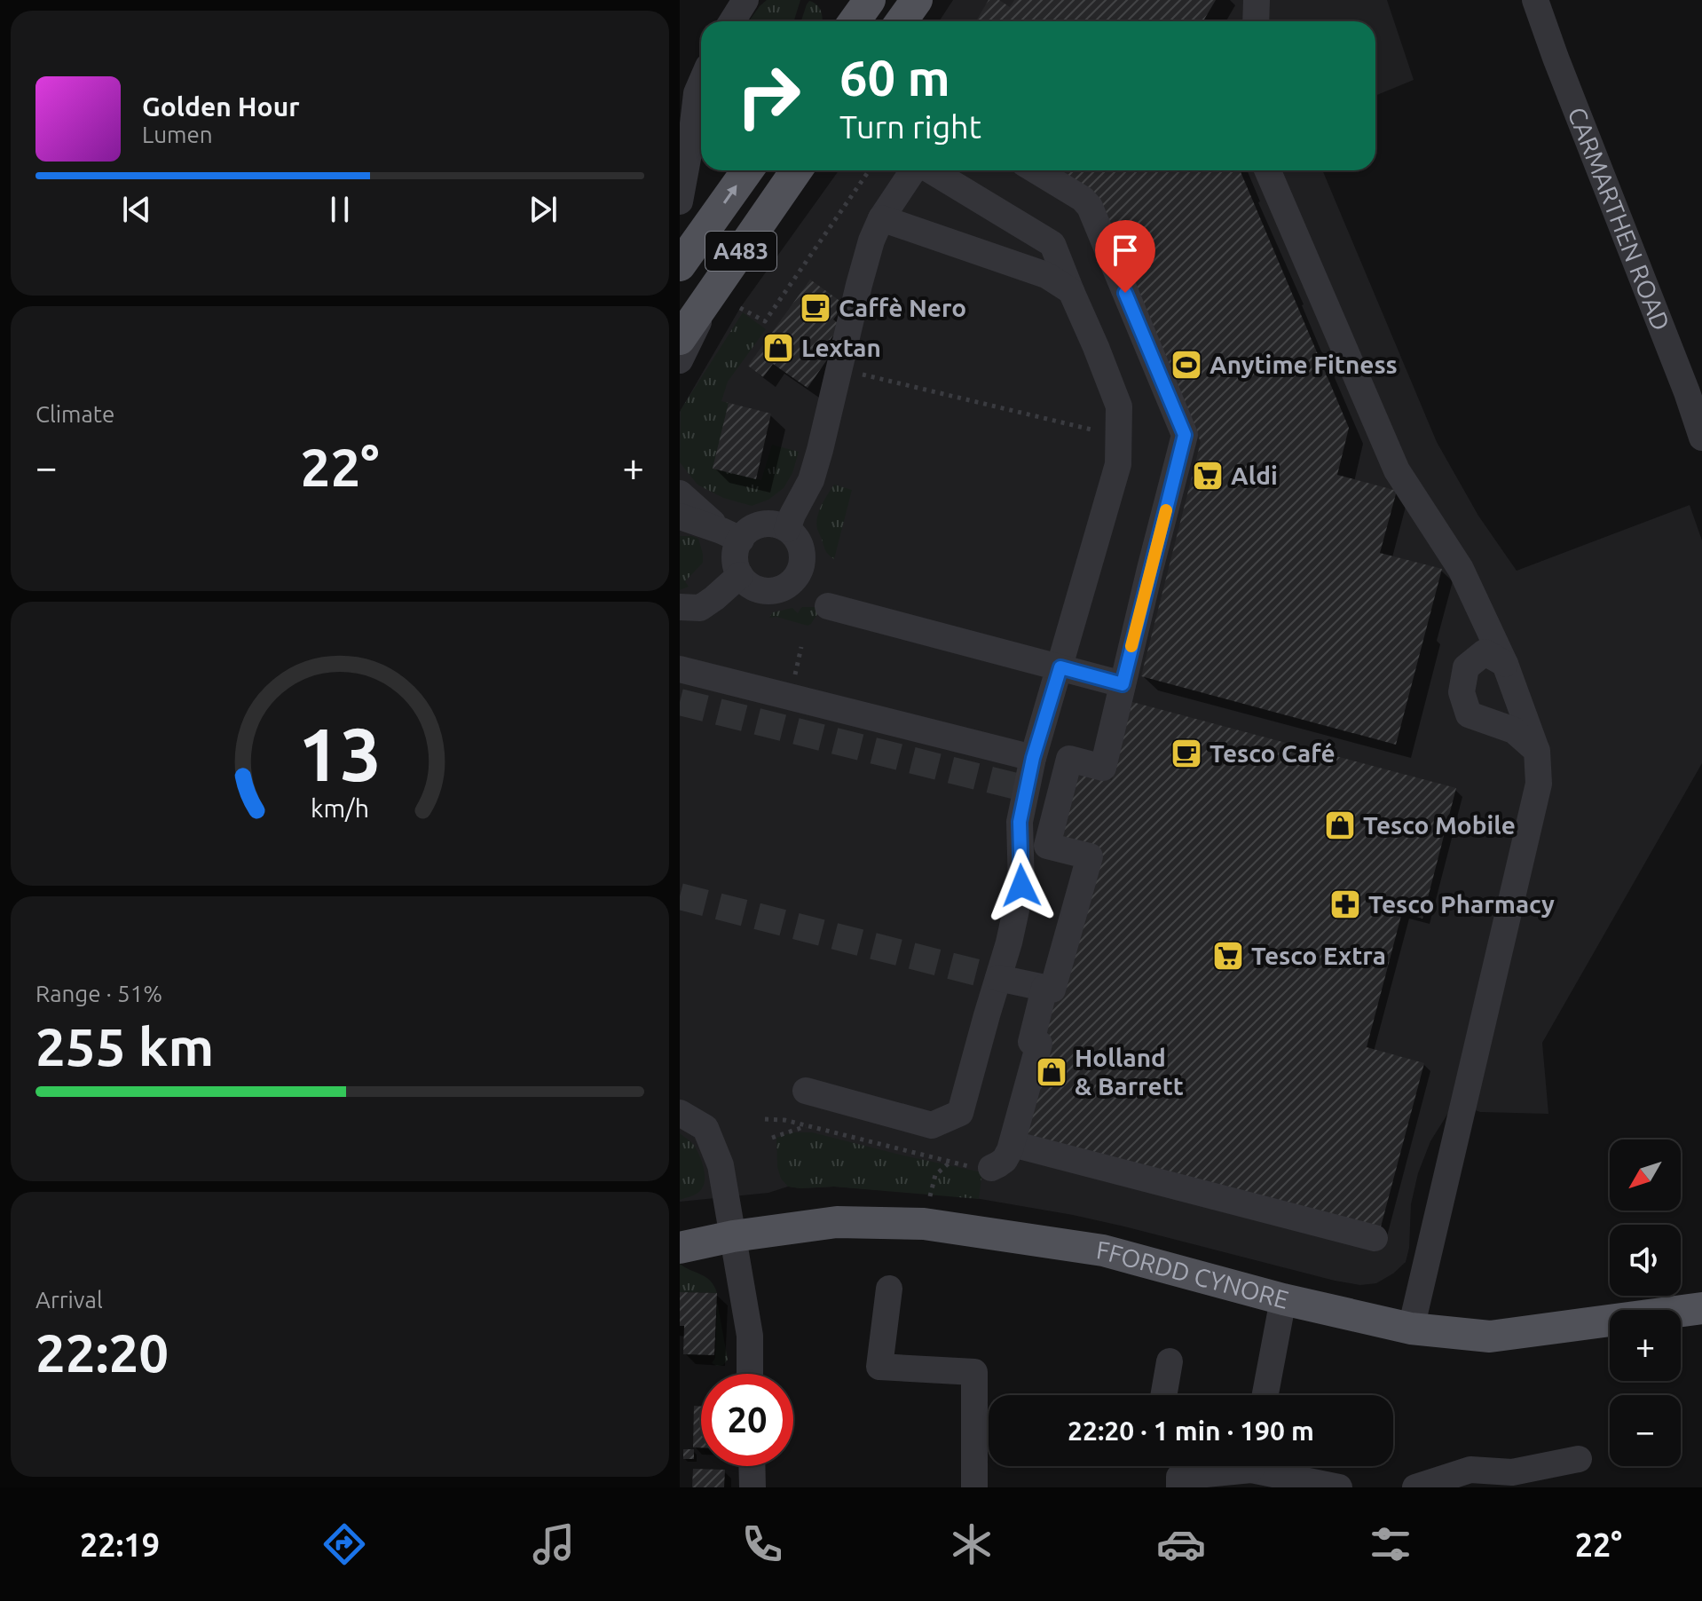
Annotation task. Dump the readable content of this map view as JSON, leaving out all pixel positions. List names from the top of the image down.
{
  "streets": {
    "main road": ["A483", "FFORDD CYNORE"],
    "street": ["CARMARTHEN ROAD"]
  },
  "places": {
    "cafe": ["Caffè Nero", "Tesco Café"],
    "shop": ["Lextan", "Tesco Mobile", "Holland & Barrett"],
    "sports": ["Anytime Fitness"],
    "supermarket": ["Aldi", "Tesco Extra"],
    "pharmacy": ["Tesco Pharmacy"]
  },
  "north": "bottom left",
  "page": {
    "turn": ["60 m", "Turn right"],
    "song": ["Golden Hour", "Lumen"],
    "tile": [
      "Climate",
      ["Range · 51%", "255 km"],
      ["Arrival", "22:20"]
    ],
    "heat": ["−", "22°", "+"],
    "map_buttons": ["+", "−"],
    "limit": "20",
    "trip": "22:20 · 1 min · 190 m",
    "tabs": ["22:19", "22°"],
    "gauge": ["13", "km/h"]
  }
}
